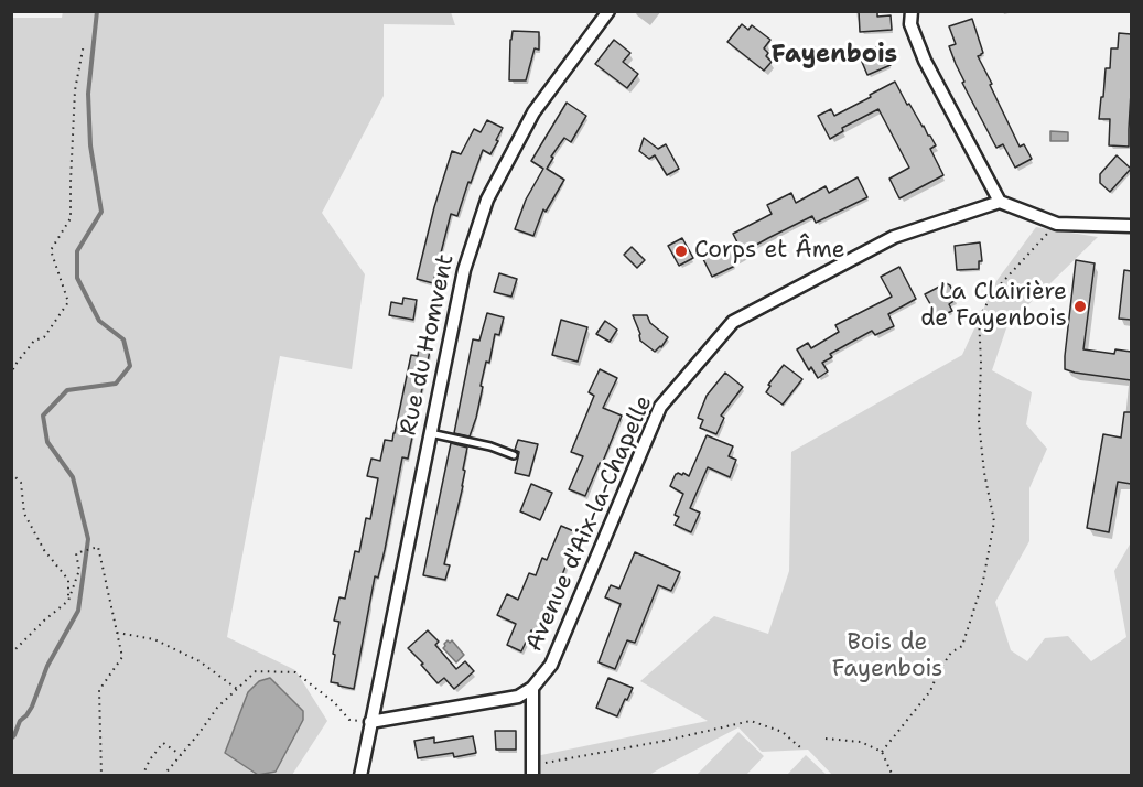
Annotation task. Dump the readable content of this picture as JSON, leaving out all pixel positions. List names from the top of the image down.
{
  "streets": {
    "street": ["Rue du Homvent", "Avenue d'Aix-la-Chapelle"]
  },
  "districts": ["Fayenbois"],
  "parks": ["Bois de Fayenbois"],
  "places": ["Corps et Âme", "La Clairière de Fayenbois"]
}
